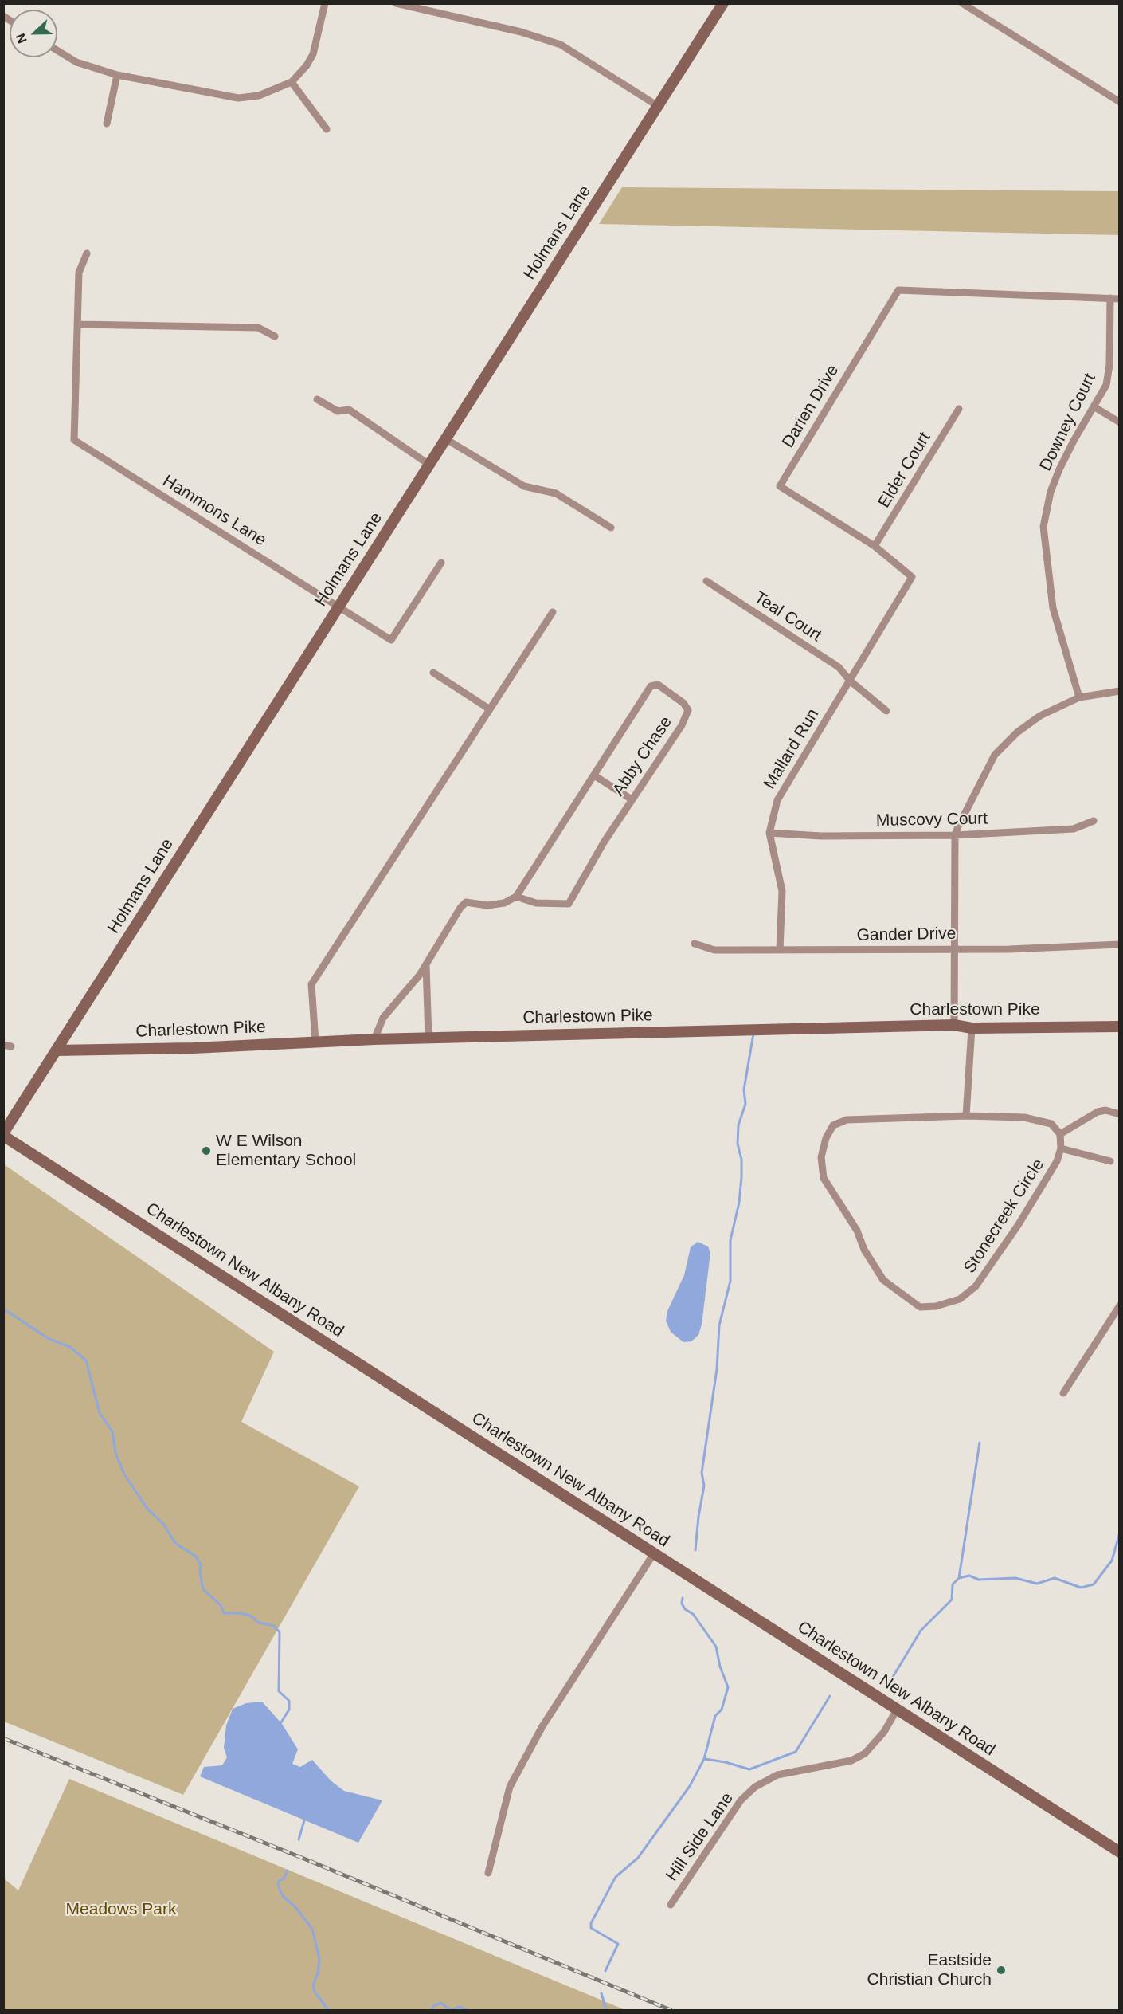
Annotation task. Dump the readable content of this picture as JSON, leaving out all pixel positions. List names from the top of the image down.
{
  "streets": {
    "main road": ["Holmans Lane", "Charlestown Pike", "Charlestown New Albany Road"],
    "street": [
      "Darien Drive",
      "Downey Court",
      "Elder Court",
      "Hammons Lane",
      "Teal Court",
      "Mallard Run",
      "Abby Chase",
      "Muscovy Court",
      "Gander Drive",
      "Stonecreek Circle",
      "Hill Side Lane"
    ]
  },
  "crossings": [
    ["Holmans Lane", "Hammons Lane"],
    ["Holmans Lane", "Charlestown Pike"],
    ["Holmans Lane", "Charlestown New Albany Road"],
    ["Darien Drive", "Downey Court"],
    ["Darien Drive", "Elder Court"],
    ["Darien Drive", "Teal Court"],
    ["Darien Drive", "Mallard Run"],
    ["Teal Court", "Mallard Run"],
    ["Mallard Run", "Muscovy Court"],
    ["Mallard Run", "Gander Drive"],
    ["Charlestown New Albany Road", "Hill Side Lane"]
  ],
  "parks": ["Meadows Park"],
  "places": ["W E Wilson Elementary School", "Eastside Christian Church"],
  "north": "left"
}
